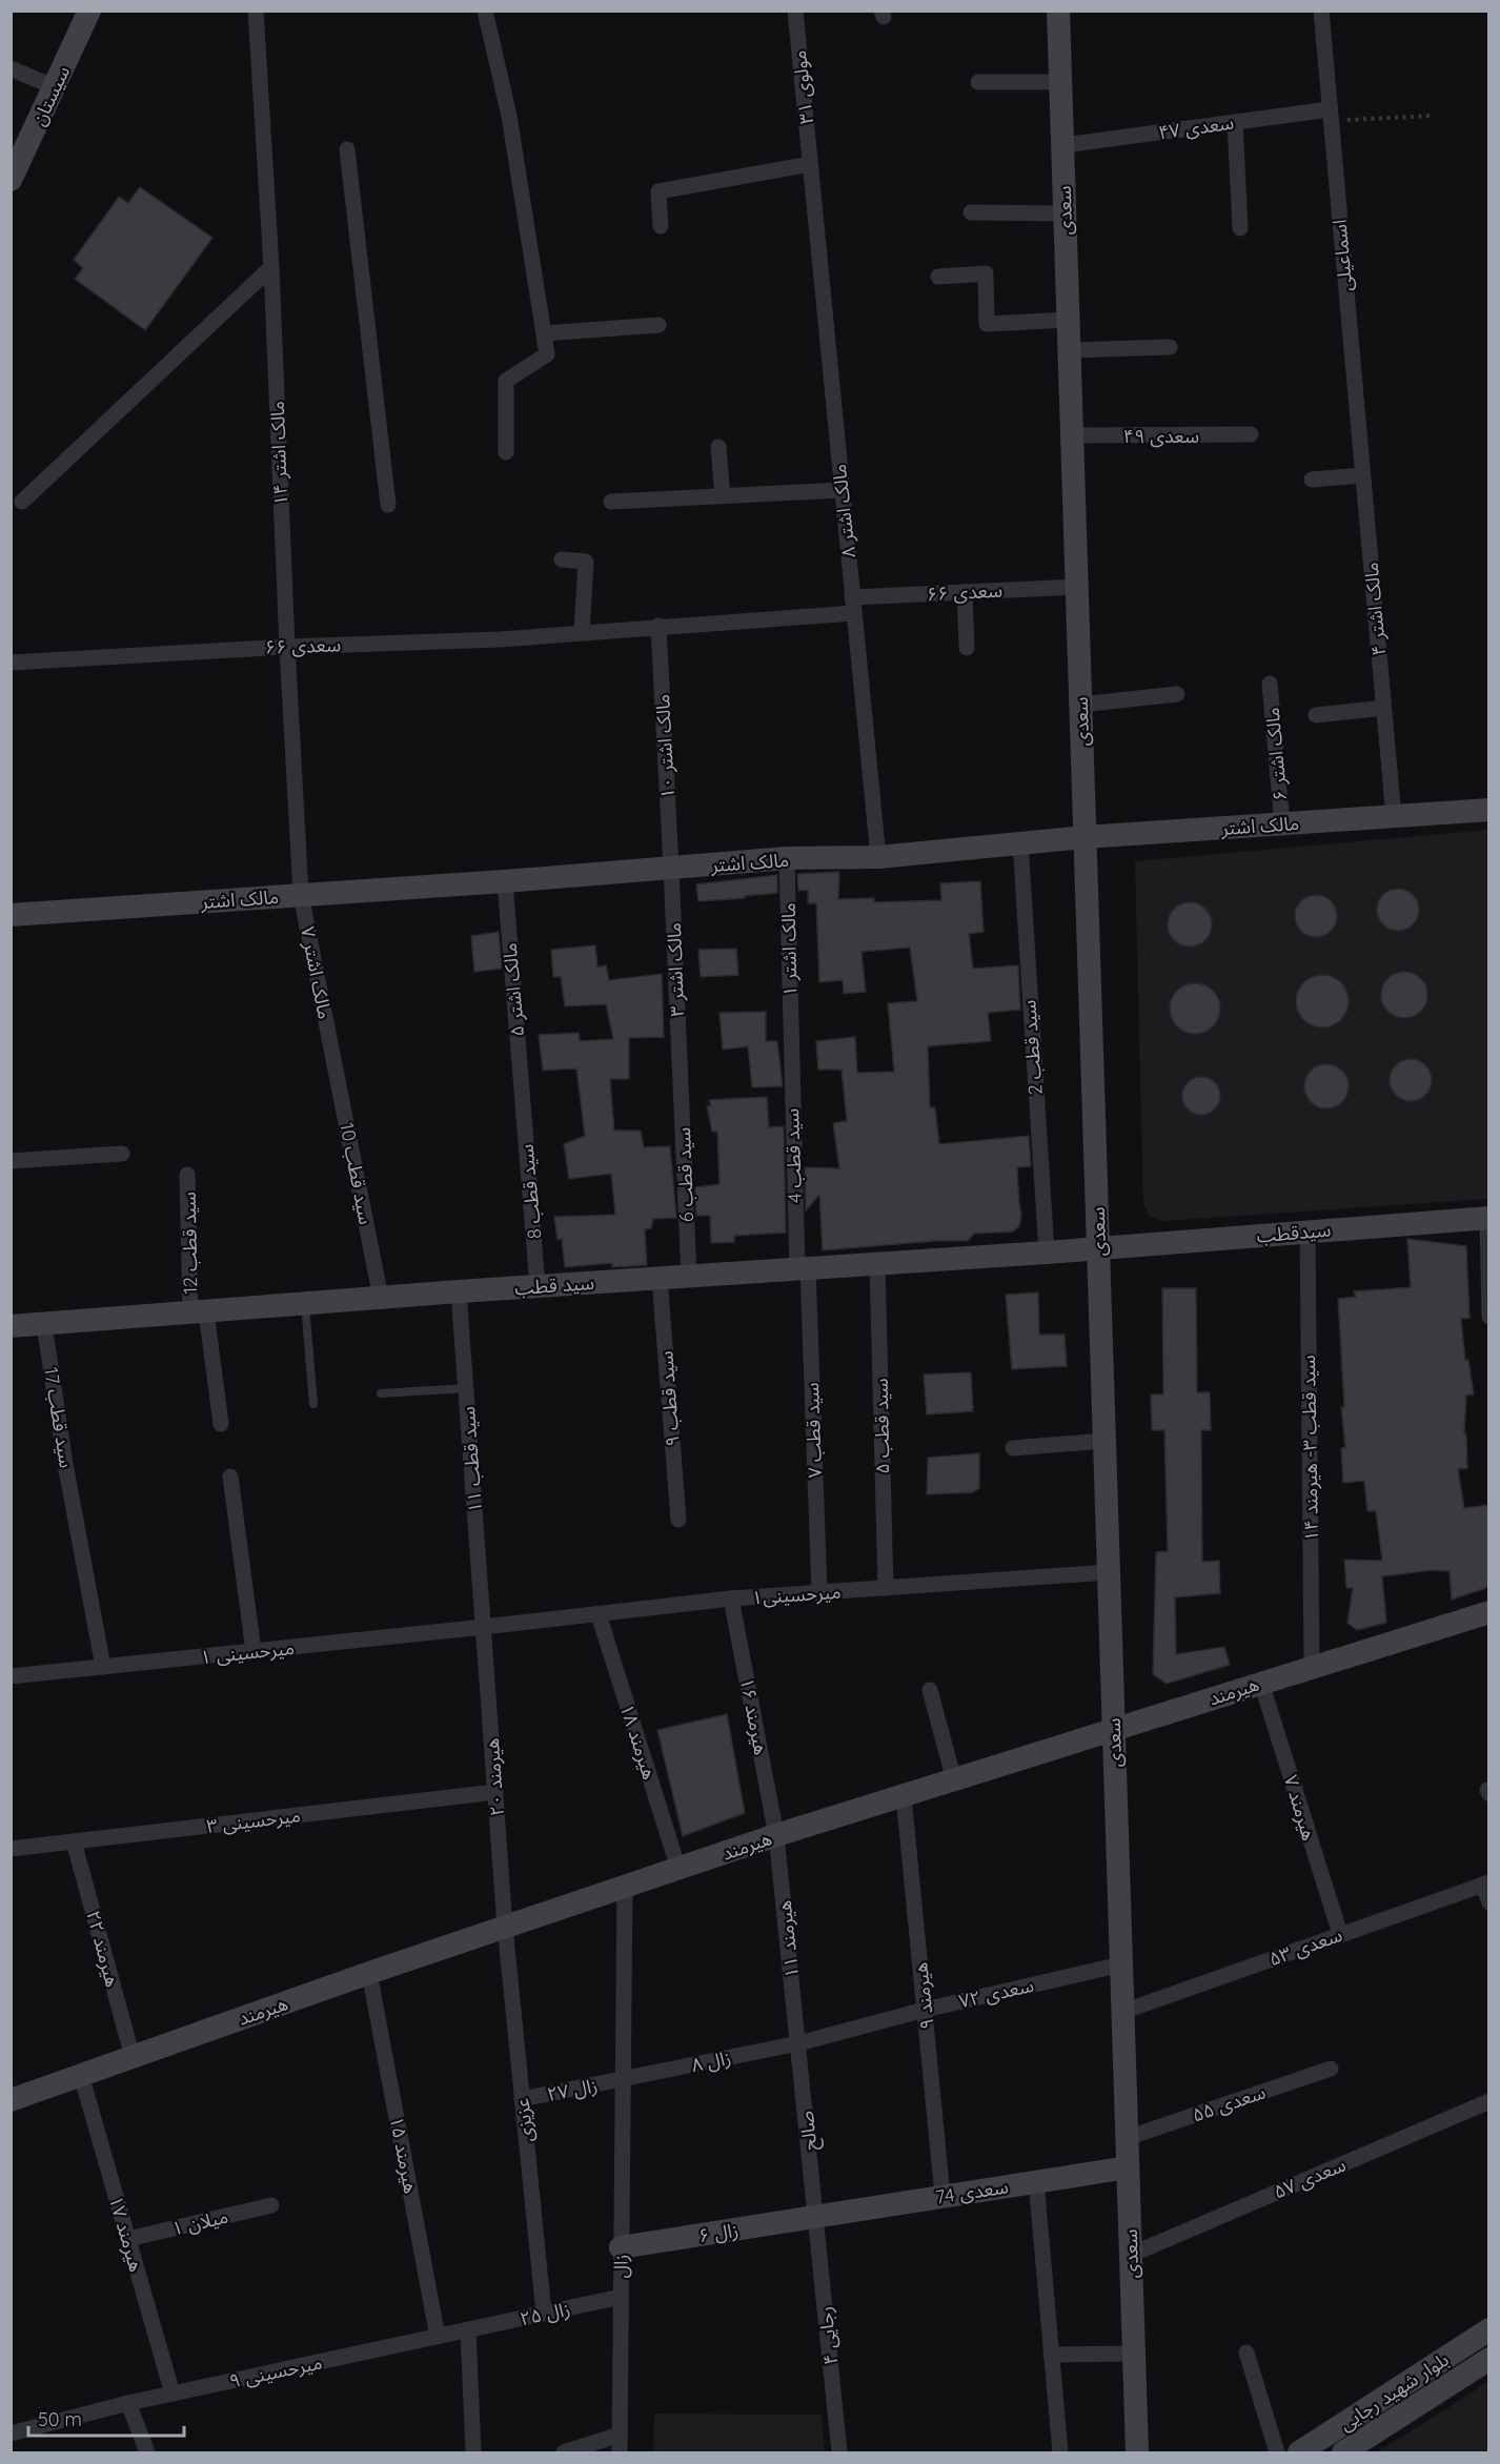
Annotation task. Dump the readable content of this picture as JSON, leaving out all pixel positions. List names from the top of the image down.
{
  "streets": {
    "main road": [
      "سیستان",
      "سعدی",
      "مالک اشتر",
      "سیدقطب",
      "سید قطب",
      "هیرمند",
      "سعدی 74",
      "زال ۶",
      "بلوار شهید رجایی"
    ],
    "street": [
      "مولوی ۳۱",
      "سعدی ۴۷",
      "اسماعیلی",
      "سعدی ۴۹",
      "مالک اشتر ۱۴",
      "مالک اشتر ۸",
      "سعدی ۶۶",
      "مالک اشتر ۴",
      "مالک اشتر ۱۰",
      "مالک اشتر ۶",
      "مالک اشتر ۱",
      "مالک اشتر ۳",
      "مالک اشتر ۷",
      "مالک اشتر ۵",
      "سید قطب 2",
      "سید قطب 4",
      "سید قطب 10",
      "سید قطب 6",
      "سید قطب 8",
      "سید قطب 12",
      "سید قطب ۹",
      "سید قطب 17",
      "سید قطب ۵",
      "سید قطب ۷",
      "سید قطب ۳- هیرمند ۱۴",
      "سید قطب ۱۱",
      "میرحسینی۱",
      "میرحسینی ۱",
      "هیرمند ۱۶",
      "هیرمند ۱۸",
      "هیرمند ۲۰",
      "هیرمند ۷",
      "میرحسینی ۳",
      "هیرمند ۱۱",
      "سعدی ۵۳",
      "هیرمند ۲۲",
      "سعدی ۷۲",
      "هیرمند ۹",
      "زال ۸",
      "زال ۲۷",
      "سعدی ۵۵",
      "عزیزی",
      "صالح",
      "هیرمند ۱۵",
      "سعدی ۵۷",
      "میلان ۱",
      "هیرمند ۱۷",
      "زال",
      "زال ۲۵",
      "رجایی ۴",
      "میرحسینی ۹"
    ]
  },
  "crossings": [
    ["مولوی ۳۱", "مالک اشتر ۸"],
    ["سعدی ۴۷", "سعدی"],
    ["سعدی ۴۷", "اسماعیلی"],
    ["سعدی", "سعدی ۴۹"],
    ["سعدی", "سعدی ۶۶"],
    ["سعدی", "مالک اشتر"],
    ["سعدی", "سیدقطب"],
    ["سعدی", "سید قطب"],
    ["سعدی", "میرحسینی۱"],
    ["سعدی", "هیرمند"],
    ["سعدی", "سعدی ۵۳"],
    ["سعدی", "سعدی ۷۲"],
    ["سعدی", "سعدی ۵۵"],
    ["سعدی", "سعدی ۵۷"],
    ["سعدی", "سعدی 74"],
    ["اسماعیلی", "مالک اشتر ۴"],
    ["مالک اشتر ۱۴", "سعدی ۶۶"],
    ["مالک اشتر ۱۴", "مالک اشتر"],
    ["مالک اشتر ۱۴", "مالک اشتر ۷"],
    ["مالک اشتر ۸", "سعدی ۶۶"],
    ["مالک اشتر ۸", "مالک اشتر"],
    ["سعدی ۶۶", "مالک اشتر ۱۰"],
    ["مالک اشتر ۴", "مالک اشتر"],
    ["مالک اشتر ۱۰", "مالک اشتر"],
    ["مالک اشتر ۱۰", "مالک اشتر ۳"],
    ["مالک اشتر ۶", "مالک اشتر"],
    ["مالک اشتر", "مالک اشتر ۱"],
    ["مالک اشتر", "مالک اشتر ۳"],
    ["مالک اشتر", "مالک اشتر ۷"],
    ["مالک اشتر", "مالک اشتر ۵"],
    ["مالک اشتر", "سید قطب 2"],
    ["مالک اشتر ۱", "سید قطب 4"],
    ["مالک اشتر ۳", "سید قطب 6"],
    ["مالک اشتر ۷", "سید قطب 10"],
    ["مالک اشتر ۵", "سید قطب 8"],
    ["سید قطب 2", "سید قطب"],
    ["سید قطب 4", "سید قطب"],
    ["سید قطب 4", "سید قطب ۷"],
    ["سید قطب 10", "سید قطب"],
    ["سید قطب 6", "سید قطب"],
    ["سید قطب 8", "سید قطب"],
    ["سیدقطب", "سید قطب"],
    ["سیدقطب", "سید قطب ۳- هیرمند ۱۴"],
    ["سید قطب 12", "سید قطب"],
    ["سید قطب", "سید قطب ۹"],
    ["سید قطب", "سید قطب 17"],
    ["سید قطب", "سید قطب ۵"],
    ["سید قطب", "سید قطب ۷"],
    ["سید قطب", "سید قطب ۱۱"],
    ["سید قطب 17", "میرحسینی ۱"],
    ["سید قطب ۵", "میرحسینی۱"],
    ["سید قطب ۷", "میرحسینی۱"],
    ["سید قطب ۳- هیرمند ۱۴", "هیرمند"],
    ["سید قطب ۱۱", "میرحسینی۱"],
    ["سید قطب ۱۱", "میرحسینی ۱"],
    ["سید قطب ۱۱", "هیرمند ۲۰"],
    ["میرحسینی۱", "میرحسینی ۱"],
    ["میرحسینی۱", "هیرمند ۱۶"],
    ["میرحسینی۱", "هیرمند ۱۸"],
    ["میرحسینی۱", "هیرمند ۲۰"],
    ["میرحسینی ۱", "هیرمند ۲۰"],
    ["هیرمند", "هیرمند ۱۶"],
    ["هیرمند", "هیرمند ۱۸"],
    ["هیرمند", "هیرمند ۲۰"],
    ["هیرمند", "هیرمند ۷"],
    ["هیرمند", "هیرمند ۱۱"],
    ["هیرمند", "هیرمند ۲۲"],
    ["هیرمند", "هیرمند ۹"],
    ["هیرمند", "عزیزی"],
    ["هیرمند", "هیرمند ۱۵"],
    ["هیرمند", "هیرمند ۱۷"],
    ["هیرمند", "زال"],
    ["هیرمند ۱۶", "هیرمند ۱۱"],
    ["هیرمند ۲۰", "میرحسینی ۳"],
    ["هیرمند ۲۰", "عزیزی"],
    ["هیرمند ۷", "سعدی ۵۳"],
    ["میرحسینی ۳", "هیرمند ۲۲"],
    ["هیرمند ۱۱", "سعدی ۷۲"],
    ["هیرمند ۱۱", "زال ۸"],
    ["هیرمند ۱۱", "صالح"],
    ["سعدی ۷۲", "هیرمند ۹"],
    ["سعدی ۷۲", "زال ۸"],
    ["سعدی ۷۲", "صالح"],
    ["هیرمند ۹", "سعدی 74"],
    ["زال ۸", "زال ۲۷"],
    ["زال ۸", "صالح"],
    ["زال ۸", "زال"],
    ["زال ۲۷", "عزیزی"],
    ["زال ۲۷", "زال"],
    ["عزیزی", "زال ۲۵"],
    ["صالح", "سعدی 74"],
    ["صالح", "زال ۶"],
    ["صالح", "رجایی ۴"],
    ["هیرمند ۱۵", "میرحسینی ۹"],
    ["سعدی 74", "زال ۶"],
    ["سعدی 74", "رجایی ۴"],
    ["میلان ۱", "هیرمند ۱۷"],
    ["زال ۶", "زال"],
    ["زال ۶", "رجایی ۴"],
    ["هیرمند ۱۷", "میرحسینی ۹"],
    ["زال", "زال ۲۵"],
    ["زال ۲۵", "میرحسینی ۹"]
  ],
  "scale_bar": "50 m"
}
